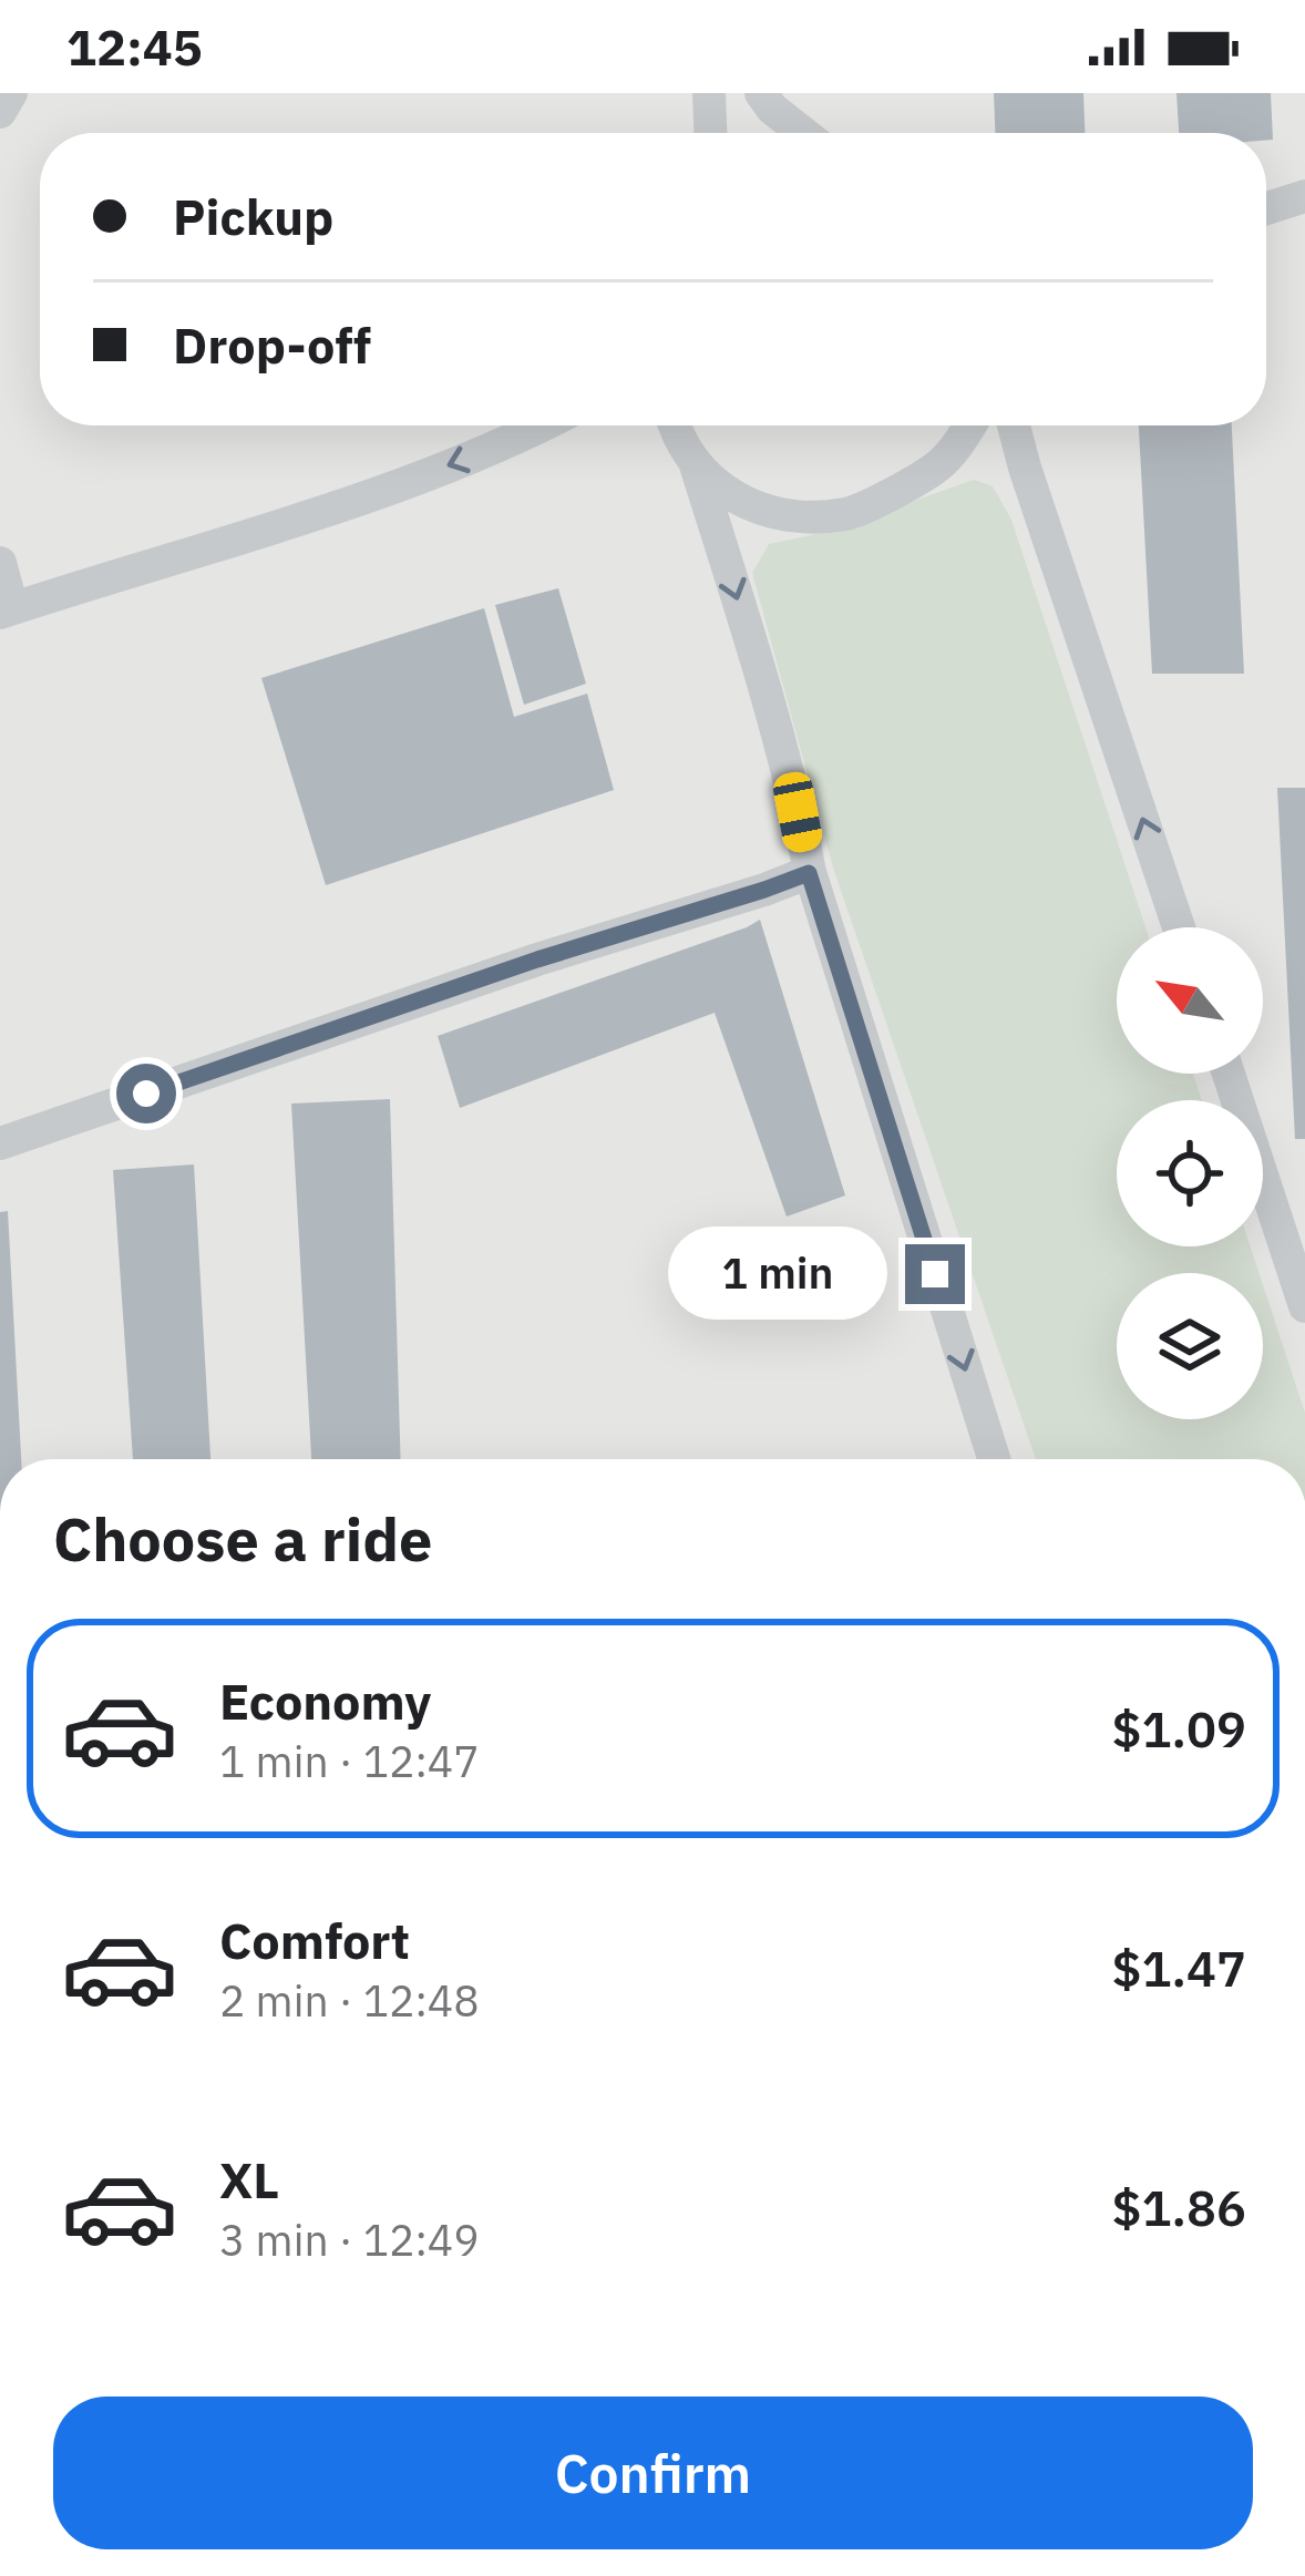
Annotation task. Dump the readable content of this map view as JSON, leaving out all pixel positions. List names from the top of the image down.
{
  "north": "top left",
  "page": {
    "status": "12:45",
    "banner": ["Pickup", "Drop-off"],
    "bubble": "1 min",
    "heading": "Choose a ride",
    "list": [
      {
        "name": "Economy",
        "note": "1 min · 12:47",
        "value": "$1.09"
      },
      {
        "name": "Comfort",
        "note": "2 min · 12:48",
        "value": "$1.47"
      },
      {
        "name": "XL",
        "note": "3 min · 12:49",
        "value": "$1.86"
      }
    ],
    "buttons": "Confirm"
  }
}
